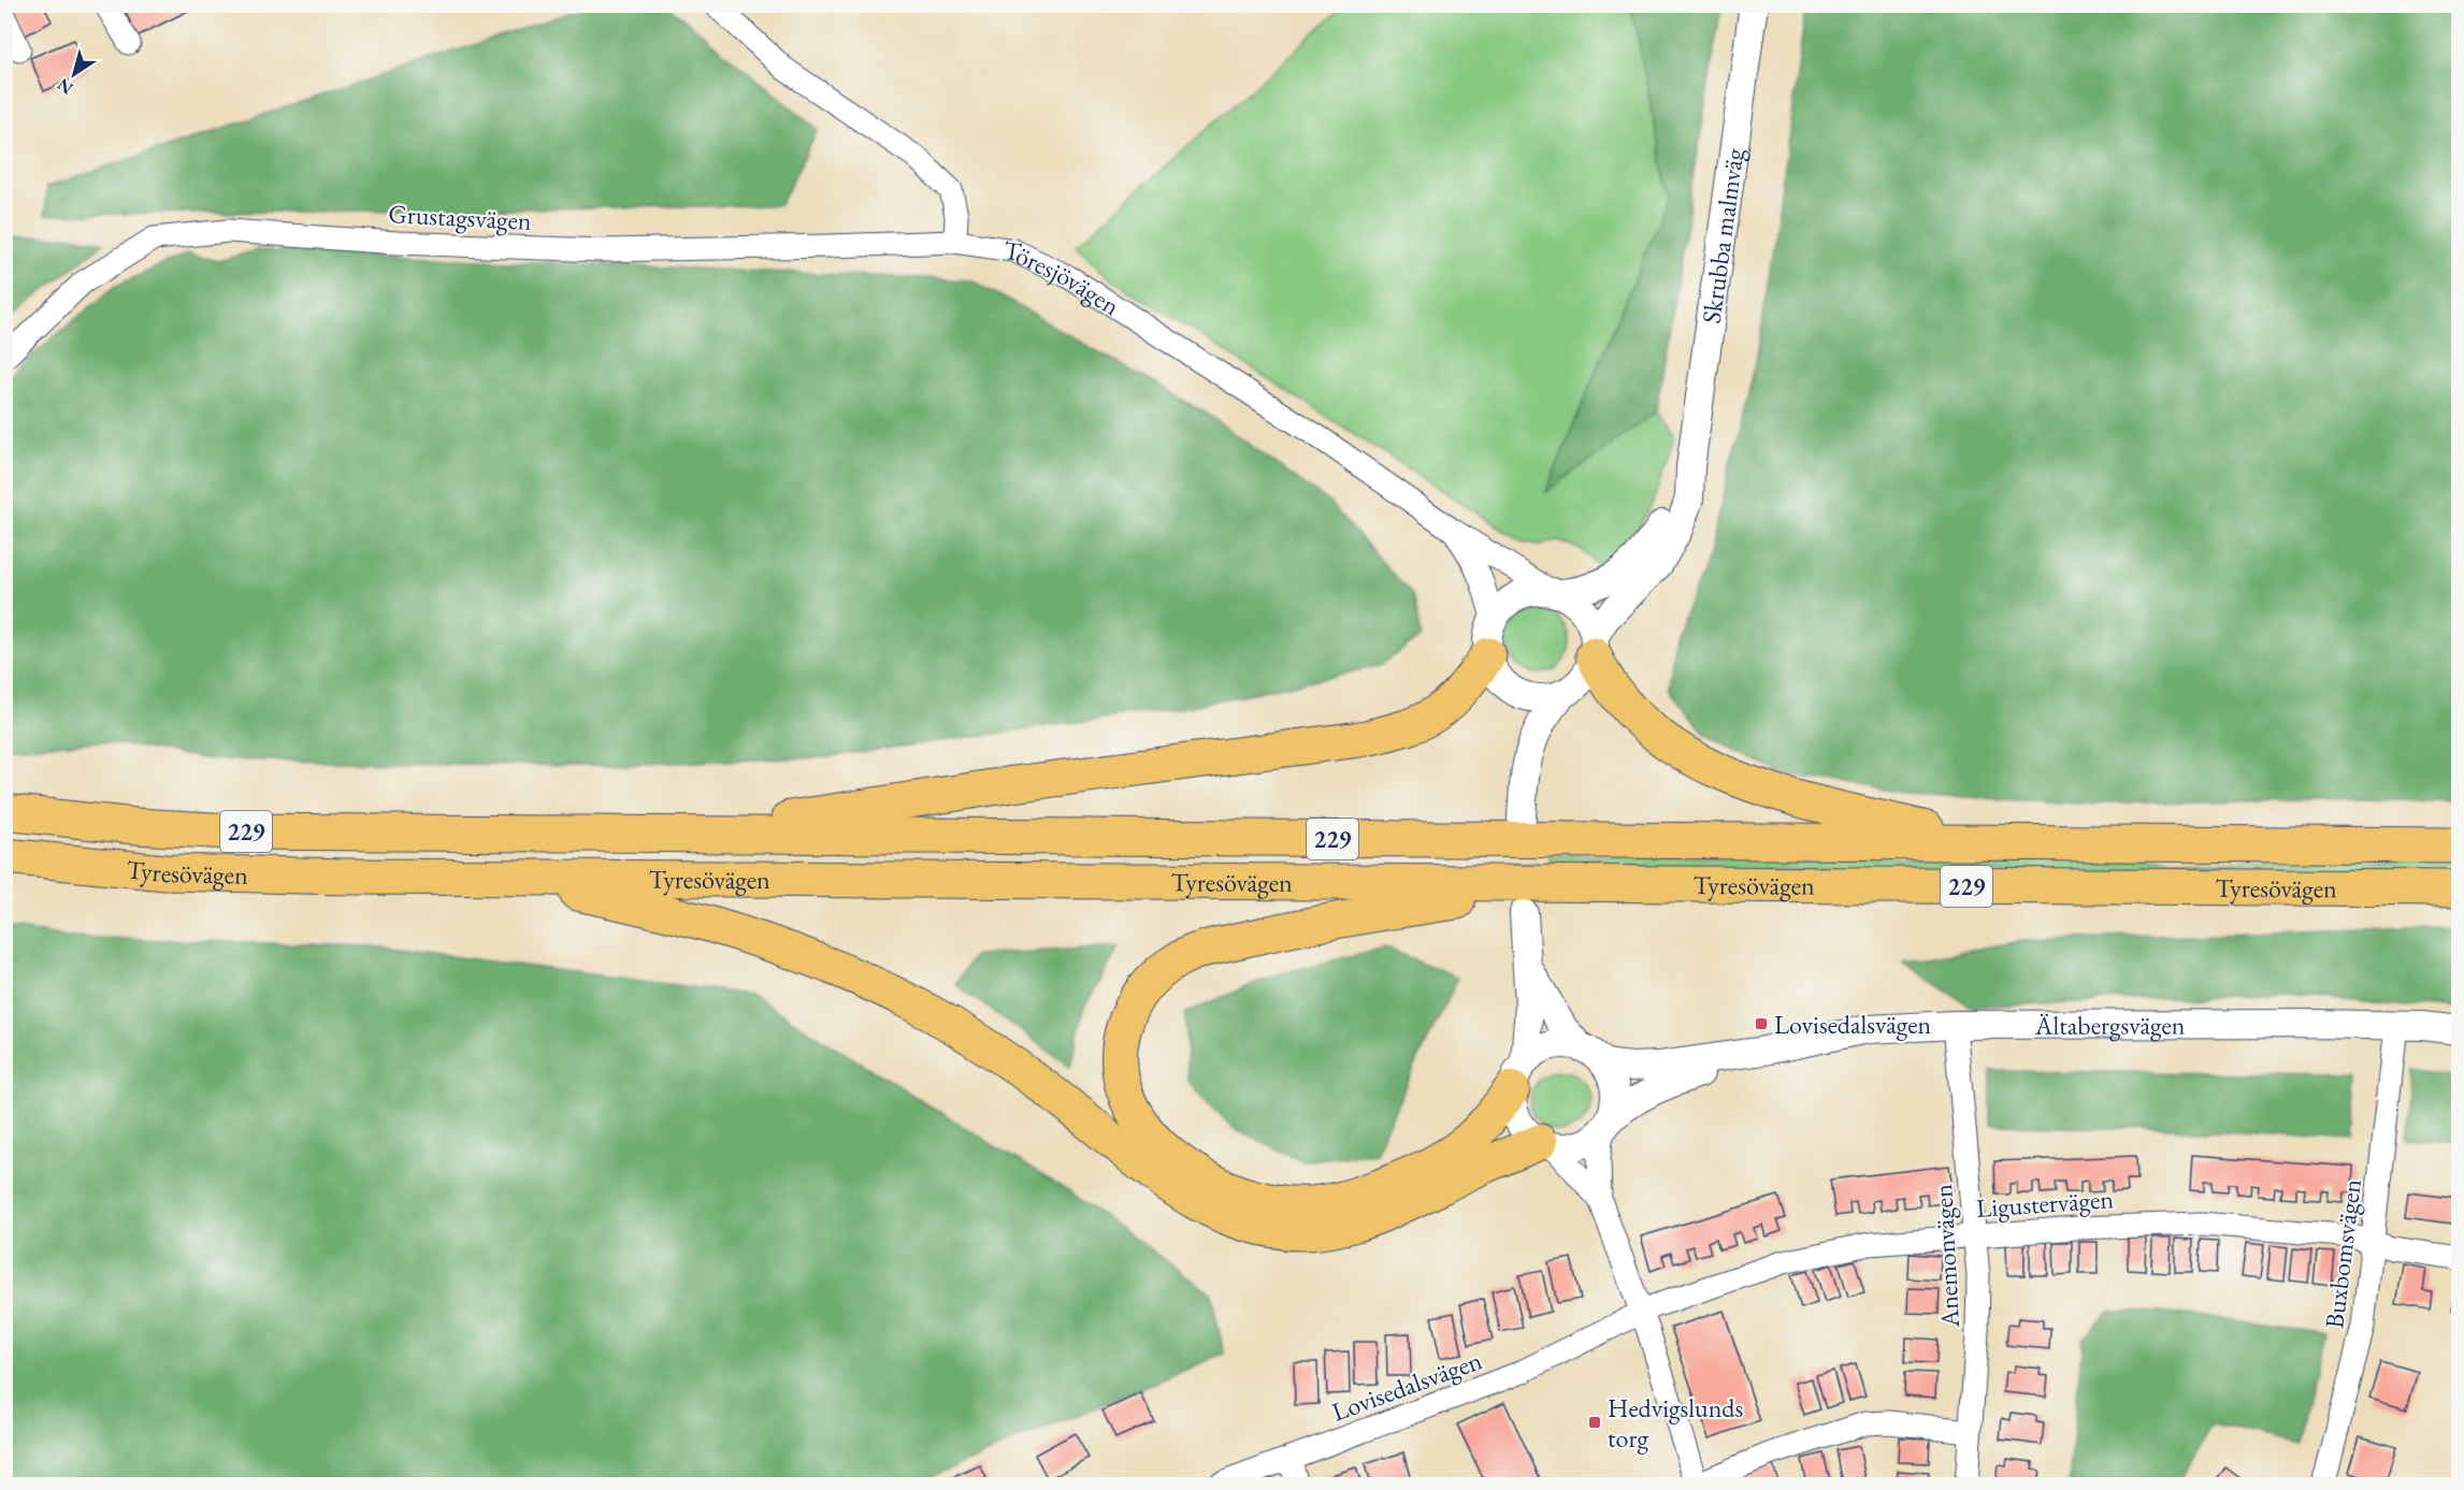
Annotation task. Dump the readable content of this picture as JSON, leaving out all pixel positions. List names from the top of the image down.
{
  "streets": {
    "highway": ["229", "Tyresövägen"],
    "street": [
      "Grustagsvägen",
      "Skrubba malmväg",
      "Töresjövägen",
      "Ältabergsvägen",
      "Ligustervägen",
      "Buxbomsvägen",
      "Anemonvägen",
      "Lovisedalsvägen"
    ]
  },
  "crossings": [
    ["Grustagsvägen", "Töresjövägen"],
    ["Skrubba malmväg", "Töresjövägen"],
    ["Ältabergsvägen", "Buxbomsvägen"],
    ["Ältabergsvägen", "Anemonvägen"],
    ["Ligustervägen", "Buxbomsvägen"],
    ["Ligustervägen", "Anemonvägen"],
    ["Ligustervägen", "Lovisedalsvägen"]
  ],
  "places": {
    "transit": ["Lovisedalsvägen", "Hedvigslunds torg"]
  },
  "north": "bottom left"
}
